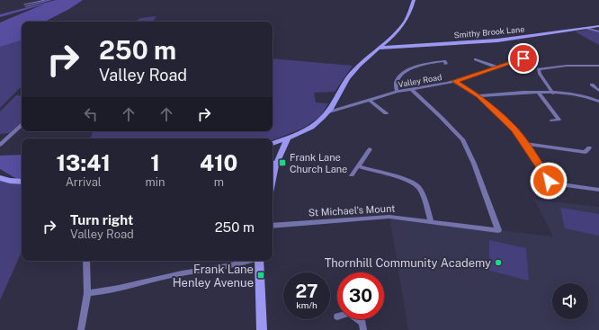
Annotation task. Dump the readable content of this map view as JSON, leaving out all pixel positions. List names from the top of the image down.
{
  "streets": {
    "main road": ["Smithy Brook Lane"],
    "street": ["Valley Road", "St Michael's Mount"]
  },
  "crossings": [
    ["Valley Road", "St Michael's Mount"]
  ],
  "places": {
    "transit": ["Frank Lane Church Lane", "Frank Lane Henley Avenue"],
    "other": ["Thornhill Community Academy"]
  },
  "page": {
    "turn": ["250 m", "Valley Road"],
    "eta": [
      "13:41",
      "Arrival",
      "1",
      "min",
      "410",
      "m"
    ],
    "list": [
      {
        "name": "Turn right",
        "note": "Valley Road",
        "value": "250 m"
      }
    ],
    "speed": "27 km/h",
    "limit": "30"
  }
}
